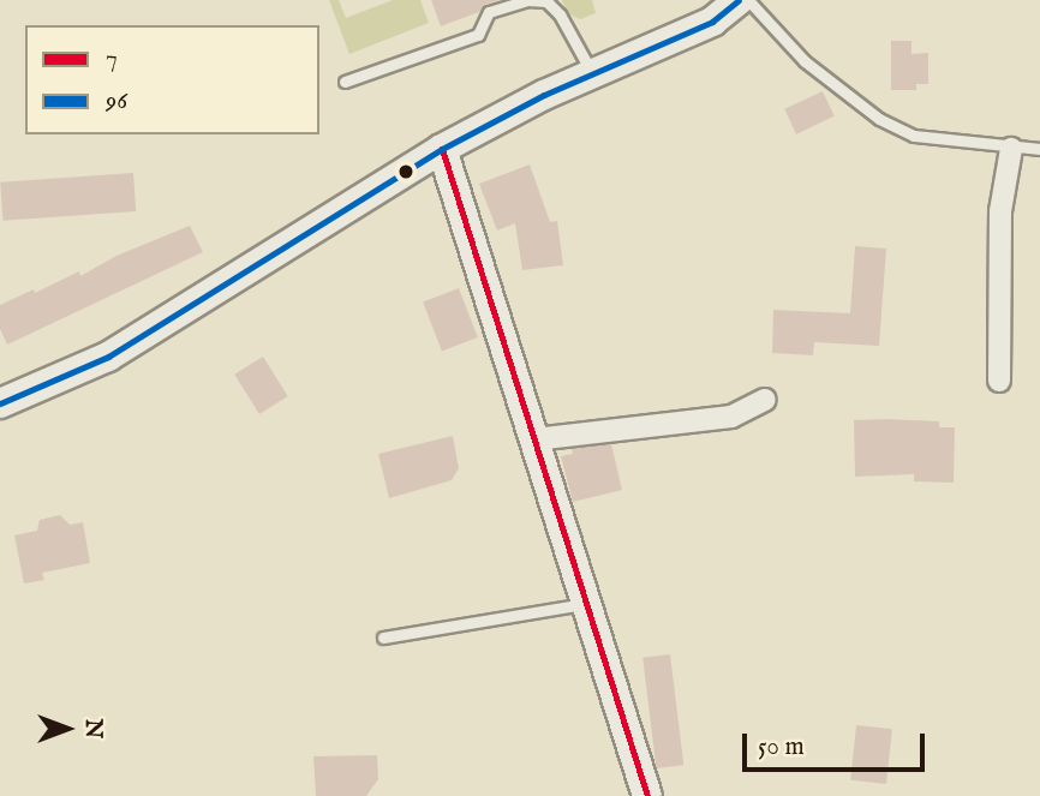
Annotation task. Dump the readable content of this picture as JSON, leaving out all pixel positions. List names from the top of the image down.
{
  "lines": ["transit line 96", "transit line 7"],
  "legend": ["7", "96"],
  "scale_bar": "50 m",
  "north": "right"
}
